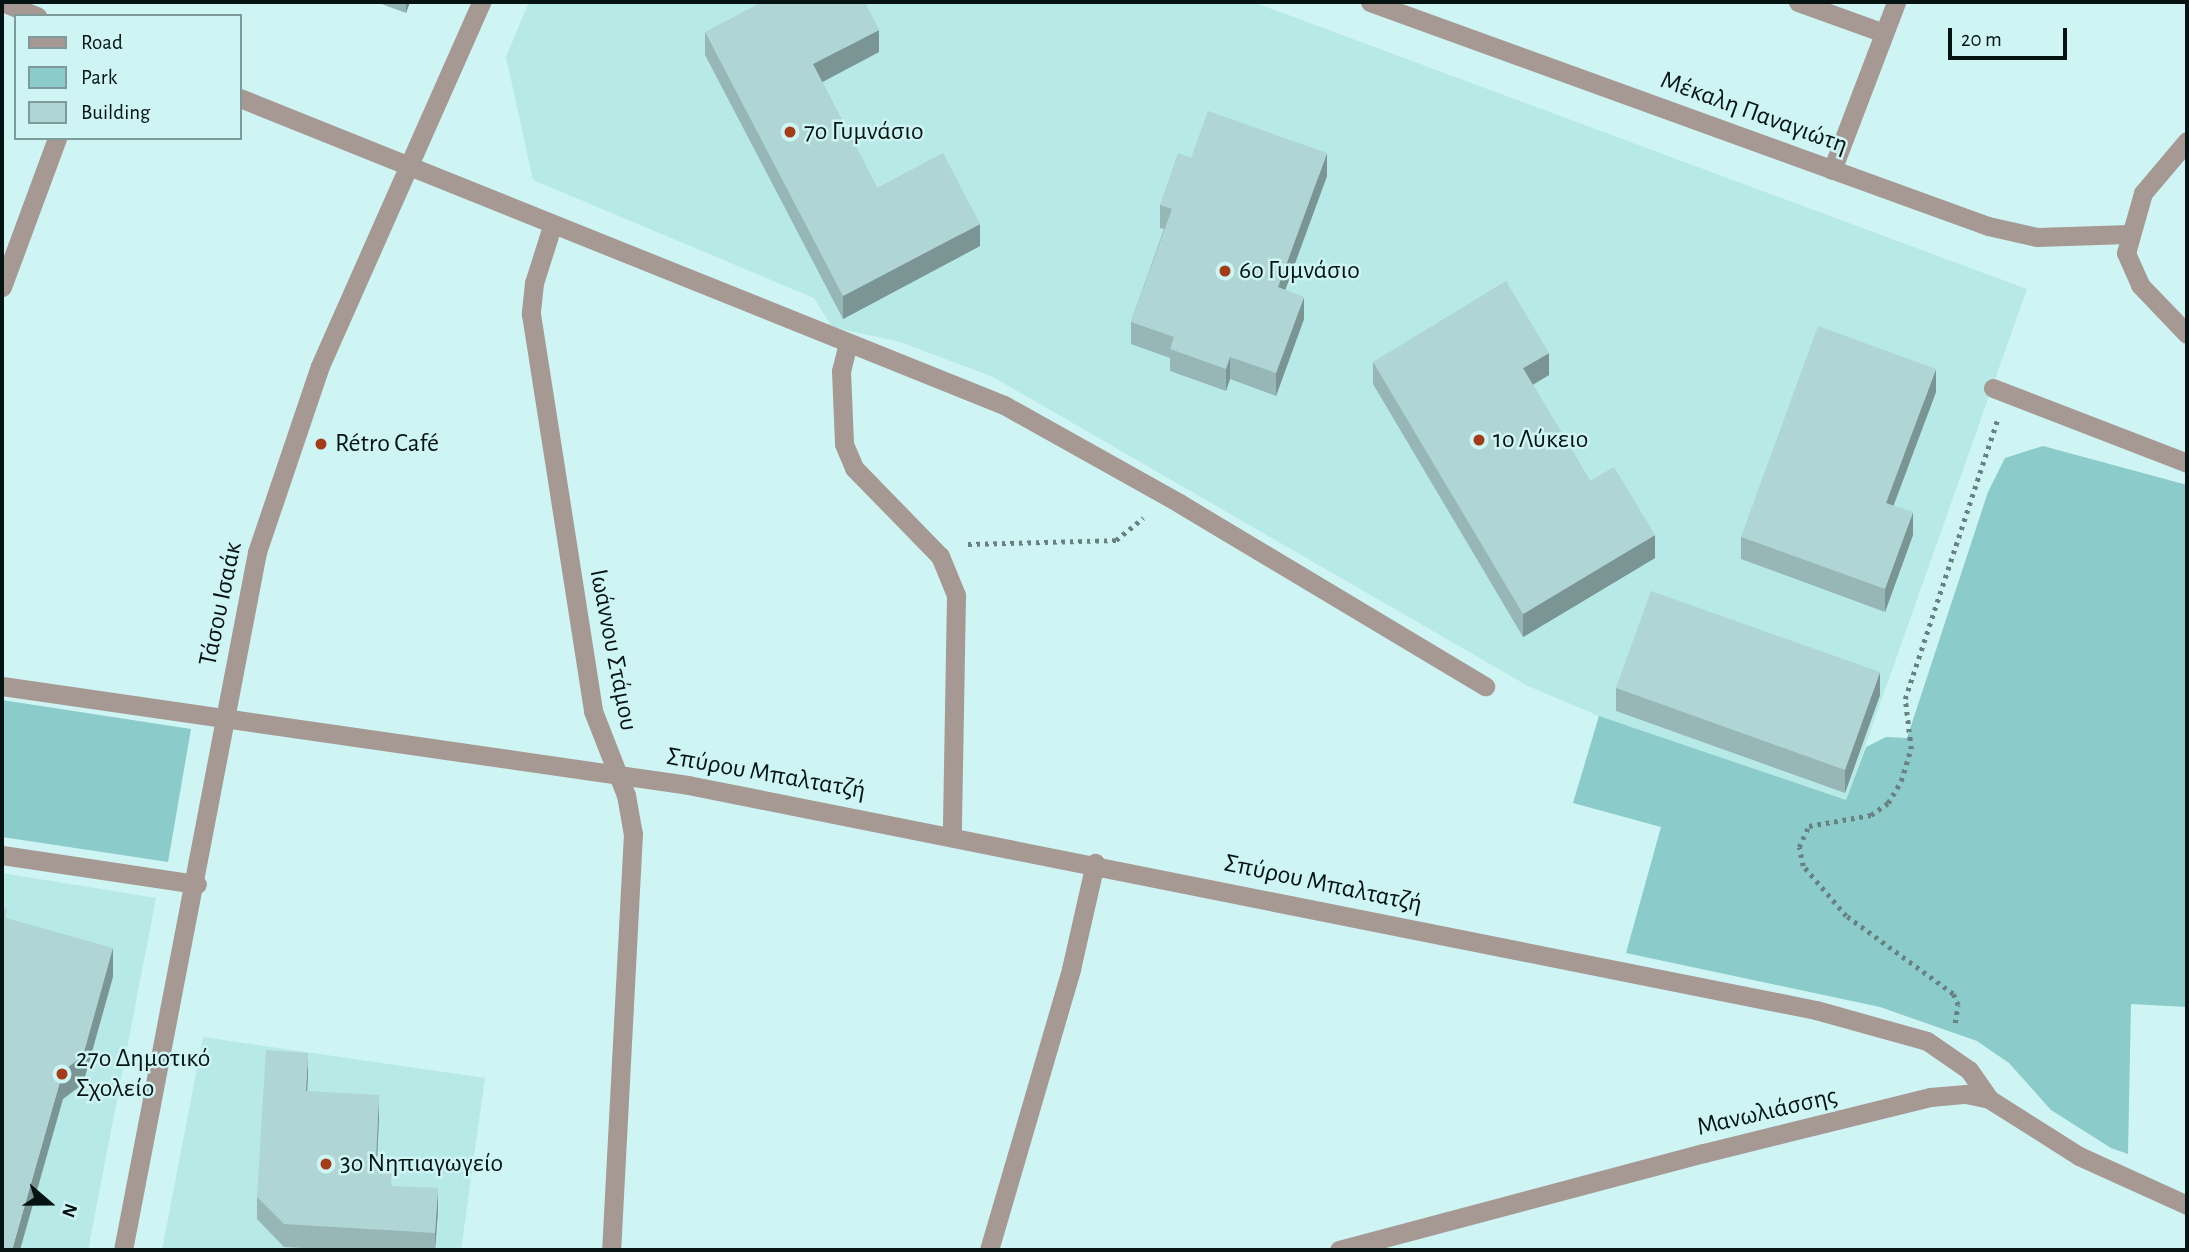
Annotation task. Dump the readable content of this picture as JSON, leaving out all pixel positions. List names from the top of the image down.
{
  "streets": {
    "street": [
      "Μέκαλη Παναγιώτη",
      "Τάσου Ισαάκ",
      "Ιωάννου Στάμου",
      "Σπύρου Μπαλτατζή",
      "Μανωλιάσσης"
    ]
  },
  "crossings": [
    ["Τάσου Ισαάκ", "Σπύρου Μπαλτατζή"],
    ["Ιωάννου Στάμου", "Σπύρου Μπαλτατζή"],
    ["Σπύρου Μπαλτατζή", "Μανωλιάσσης"]
  ],
  "places": [
    "7ο Γυμνάσιο",
    "6ο Γυμνάσιο",
    "1ο Λύκειο",
    "Rétro Café",
    "27ο Δημοτικό Σχολείο",
    "3ο Νηπιαγωγείο"
  ],
  "legend": ["Road", "Park", "Building"],
  "scale_bar": "20 m",
  "north": "right"
}
